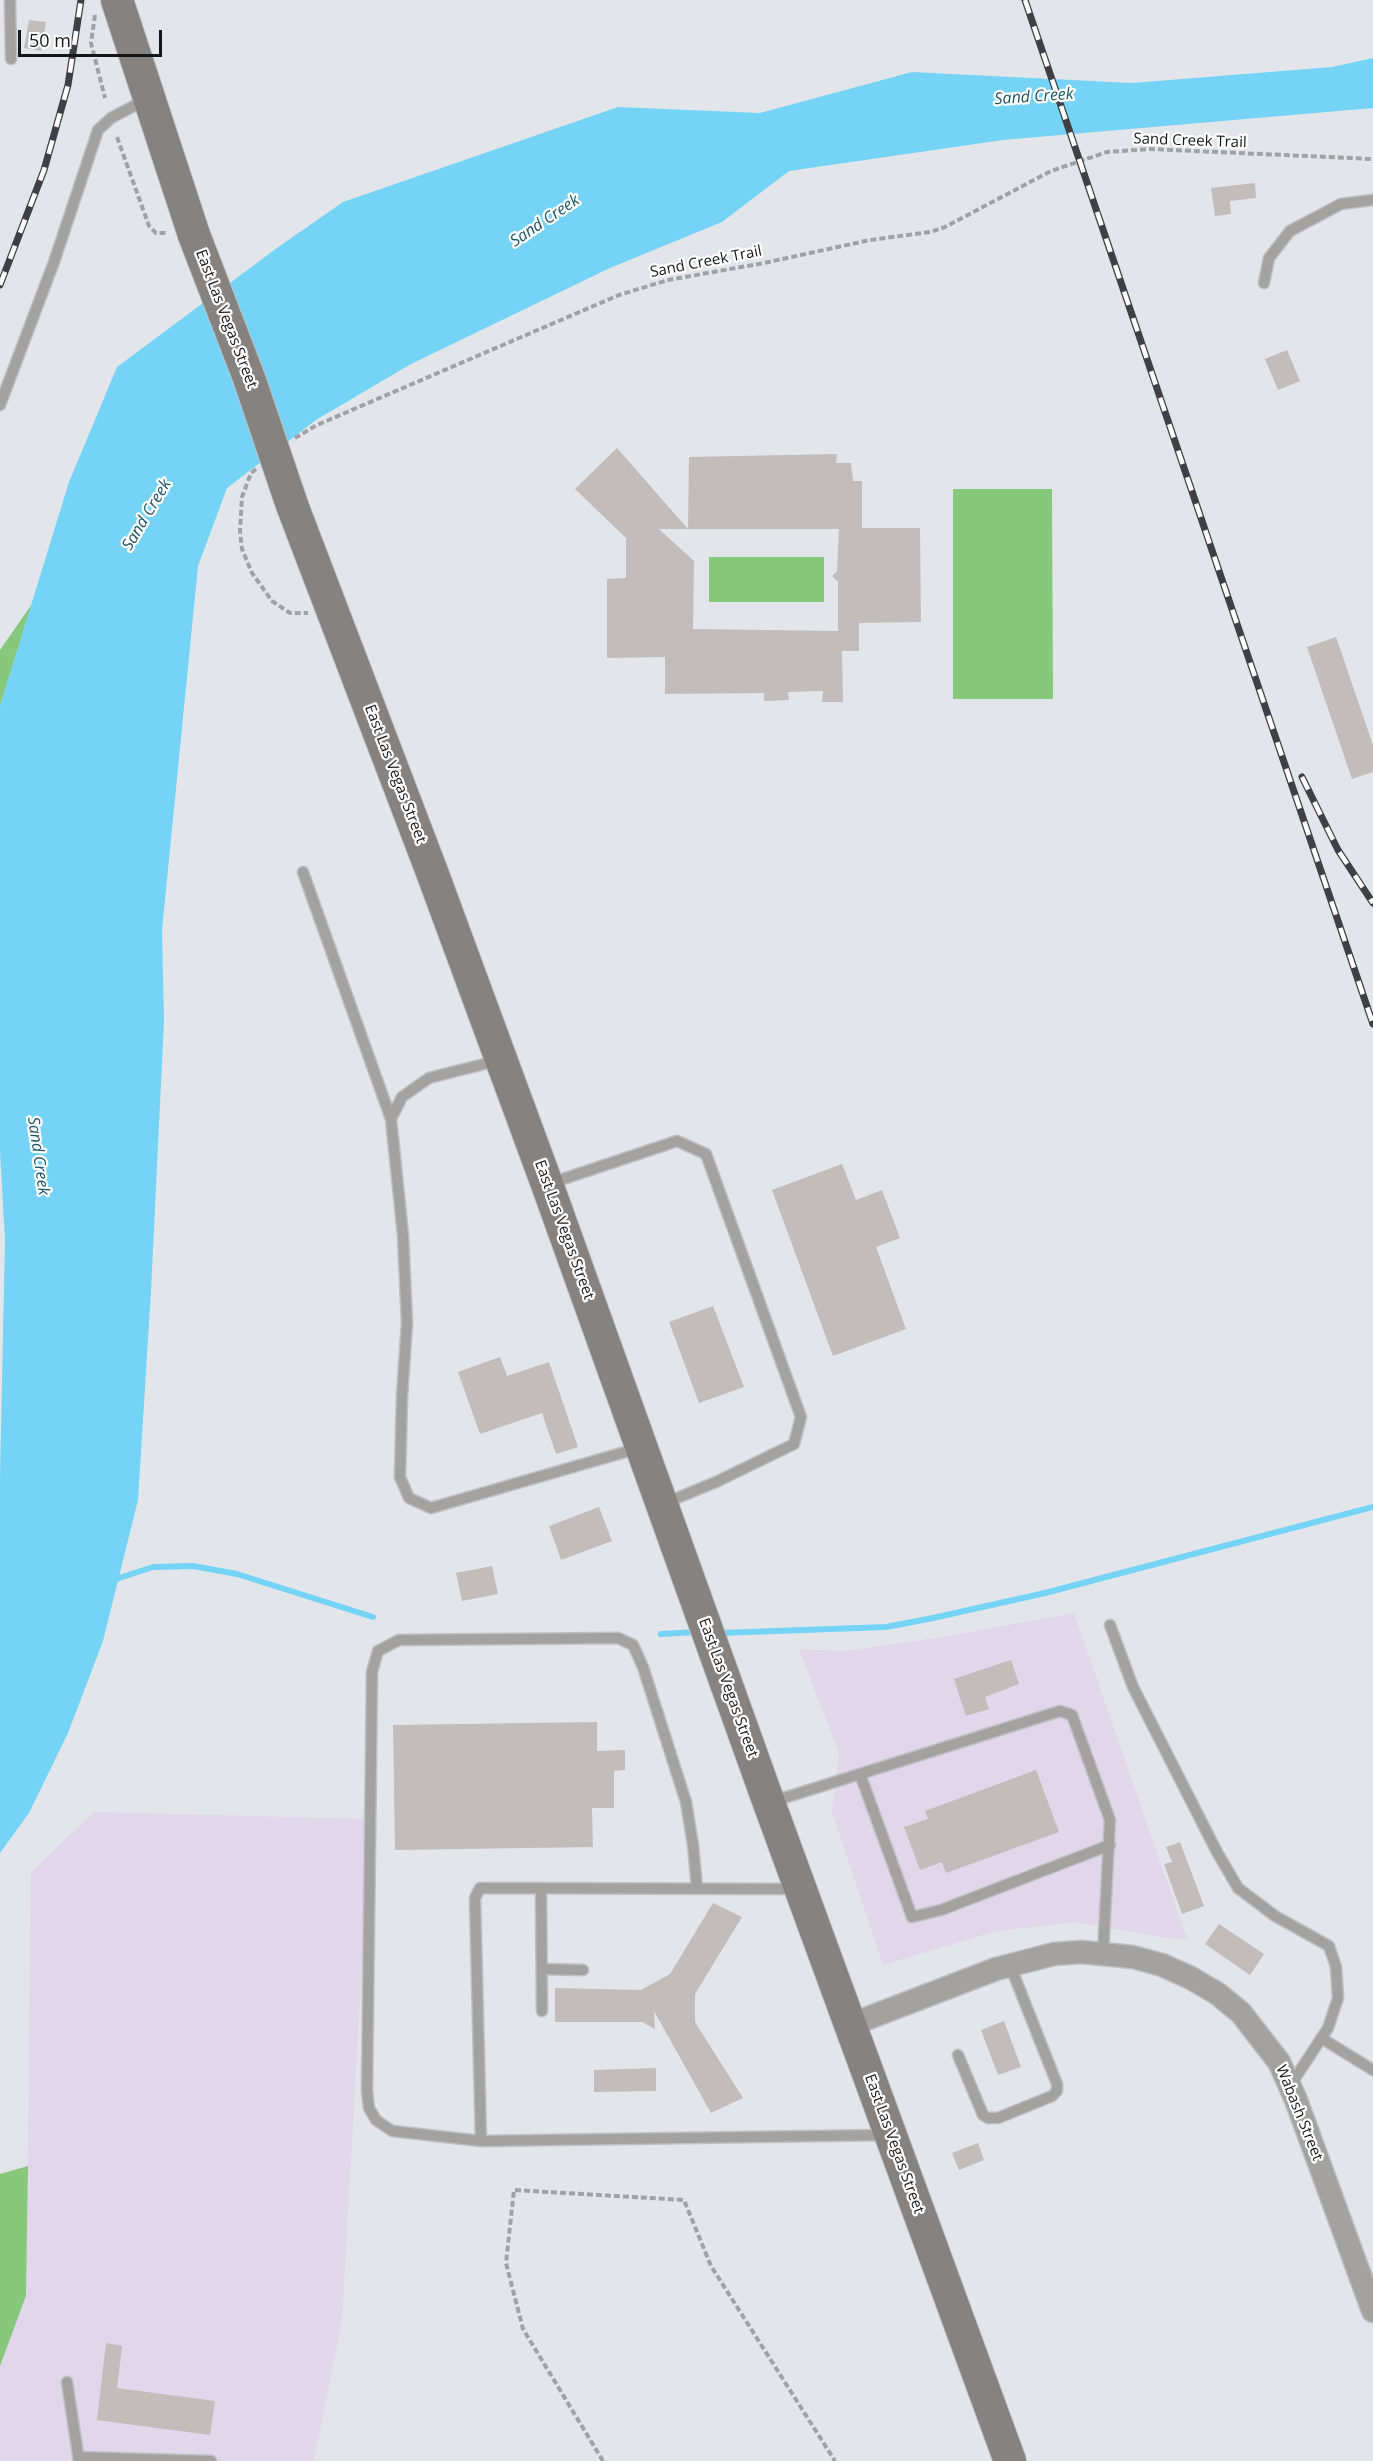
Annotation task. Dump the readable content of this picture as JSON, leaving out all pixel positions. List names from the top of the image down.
{
  "streets": {
    "street": ["East Las Vegas Street", "Wabash Street"],
    "path": ["Sand Creek Trail"]
  },
  "crossings": [
    ["East Las Vegas Street", "Wabash Street"]
  ],
  "water": ["Sand Creek"],
  "scale_bar": "50 m"
}
